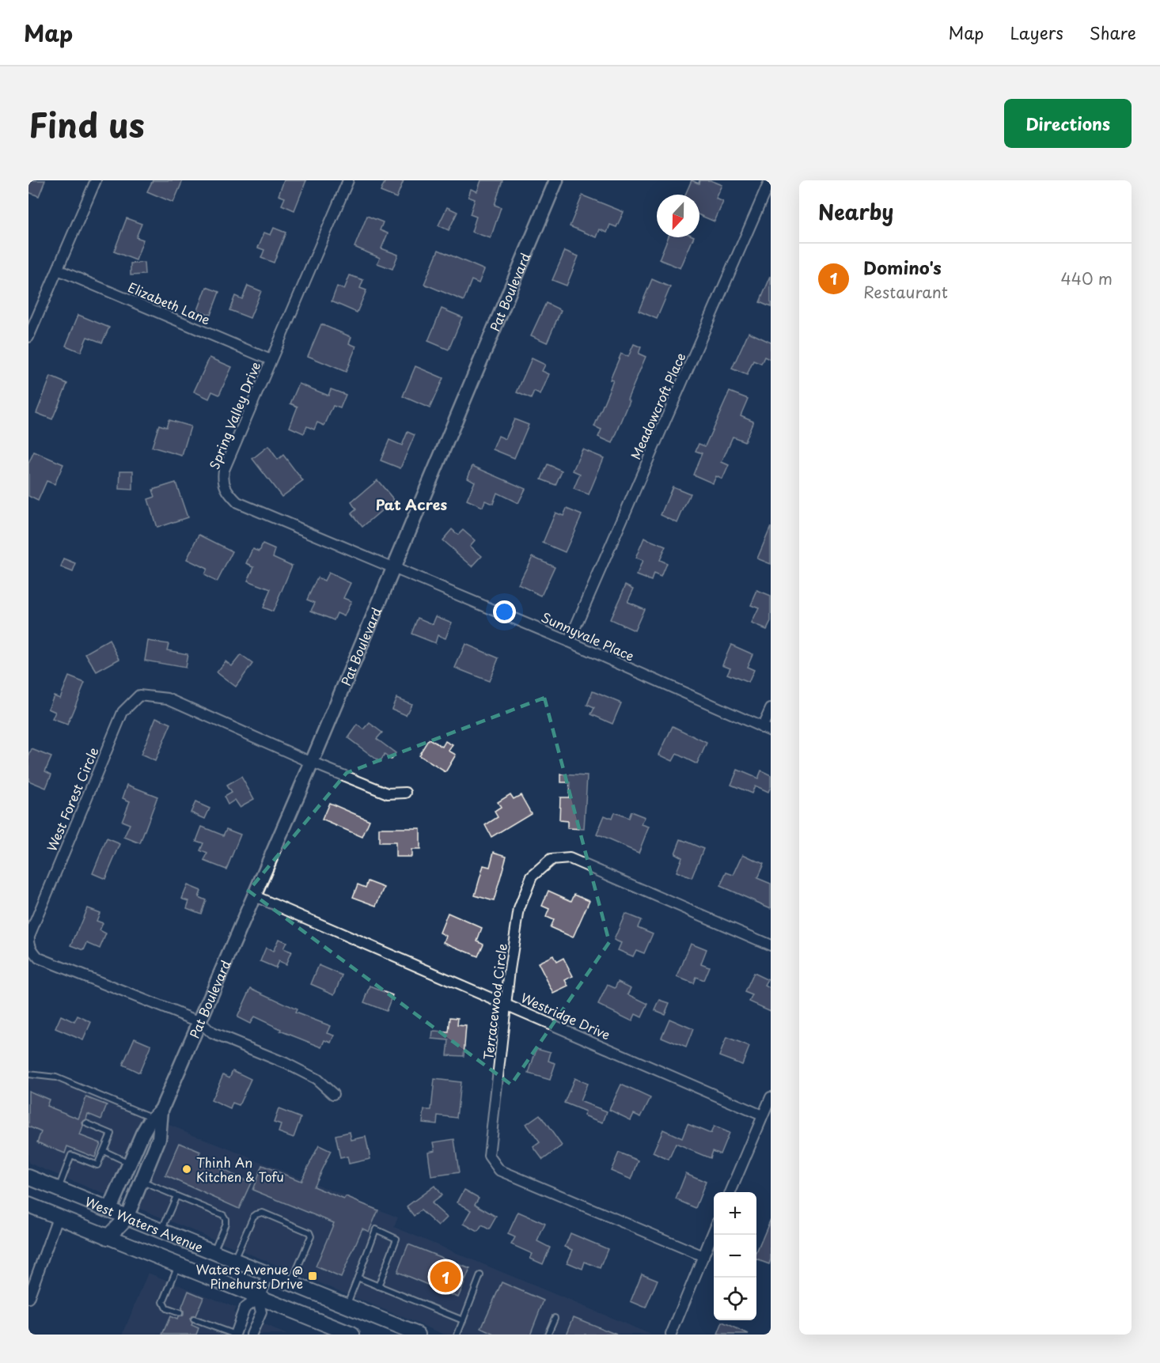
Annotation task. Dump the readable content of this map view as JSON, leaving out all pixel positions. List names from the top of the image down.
{
  "streets": {
    "main road": ["West Waters Avenue"],
    "street": [
      "Pat Boulevard",
      "Elizabeth Lane",
      "Meadowcroft Place",
      "Spring Valley Drive",
      "Sunnyvale Place",
      "West Forest Circle",
      "Terracewood Circle",
      "Westridge Drive"
    ]
  },
  "crossings": [
    ["Pat Boulevard", "Spring Valley Drive"],
    ["Pat Boulevard", "Sunnyvale Place"],
    ["Pat Boulevard", "West Forest Circle"],
    ["Pat Boulevard", "Westridge Drive"],
    ["Pat Boulevard", "West Waters Avenue"],
    ["Elizabeth Lane", "Spring Valley Drive"],
    ["Meadowcroft Place", "Sunnyvale Place"],
    ["Spring Valley Drive", "Sunnyvale Place"],
    ["Terracewood Circle", "Westridge Drive"]
  ],
  "districts": ["Pat Acres"],
  "places": {
    "other": ["Thinh An Kitchen & Tofu"],
    "transit": ["Waters Avenue @ Pinehurst Drive"]
  },
  "north": "bottom",
  "page": {
    "header": "Map",
    "nav": ["Map", "Layers", "Share"],
    "title": "Find us",
    "buttons": "Directions",
    "heading": "Nearby",
    "list": [
      {
        "mark": "1",
        "name": "Domino's",
        "note": "Restaurant",
        "value": "440 m"
      }
    ],
    "map_buttons": ["+", "−"],
    "pins": "1"
  }
}
